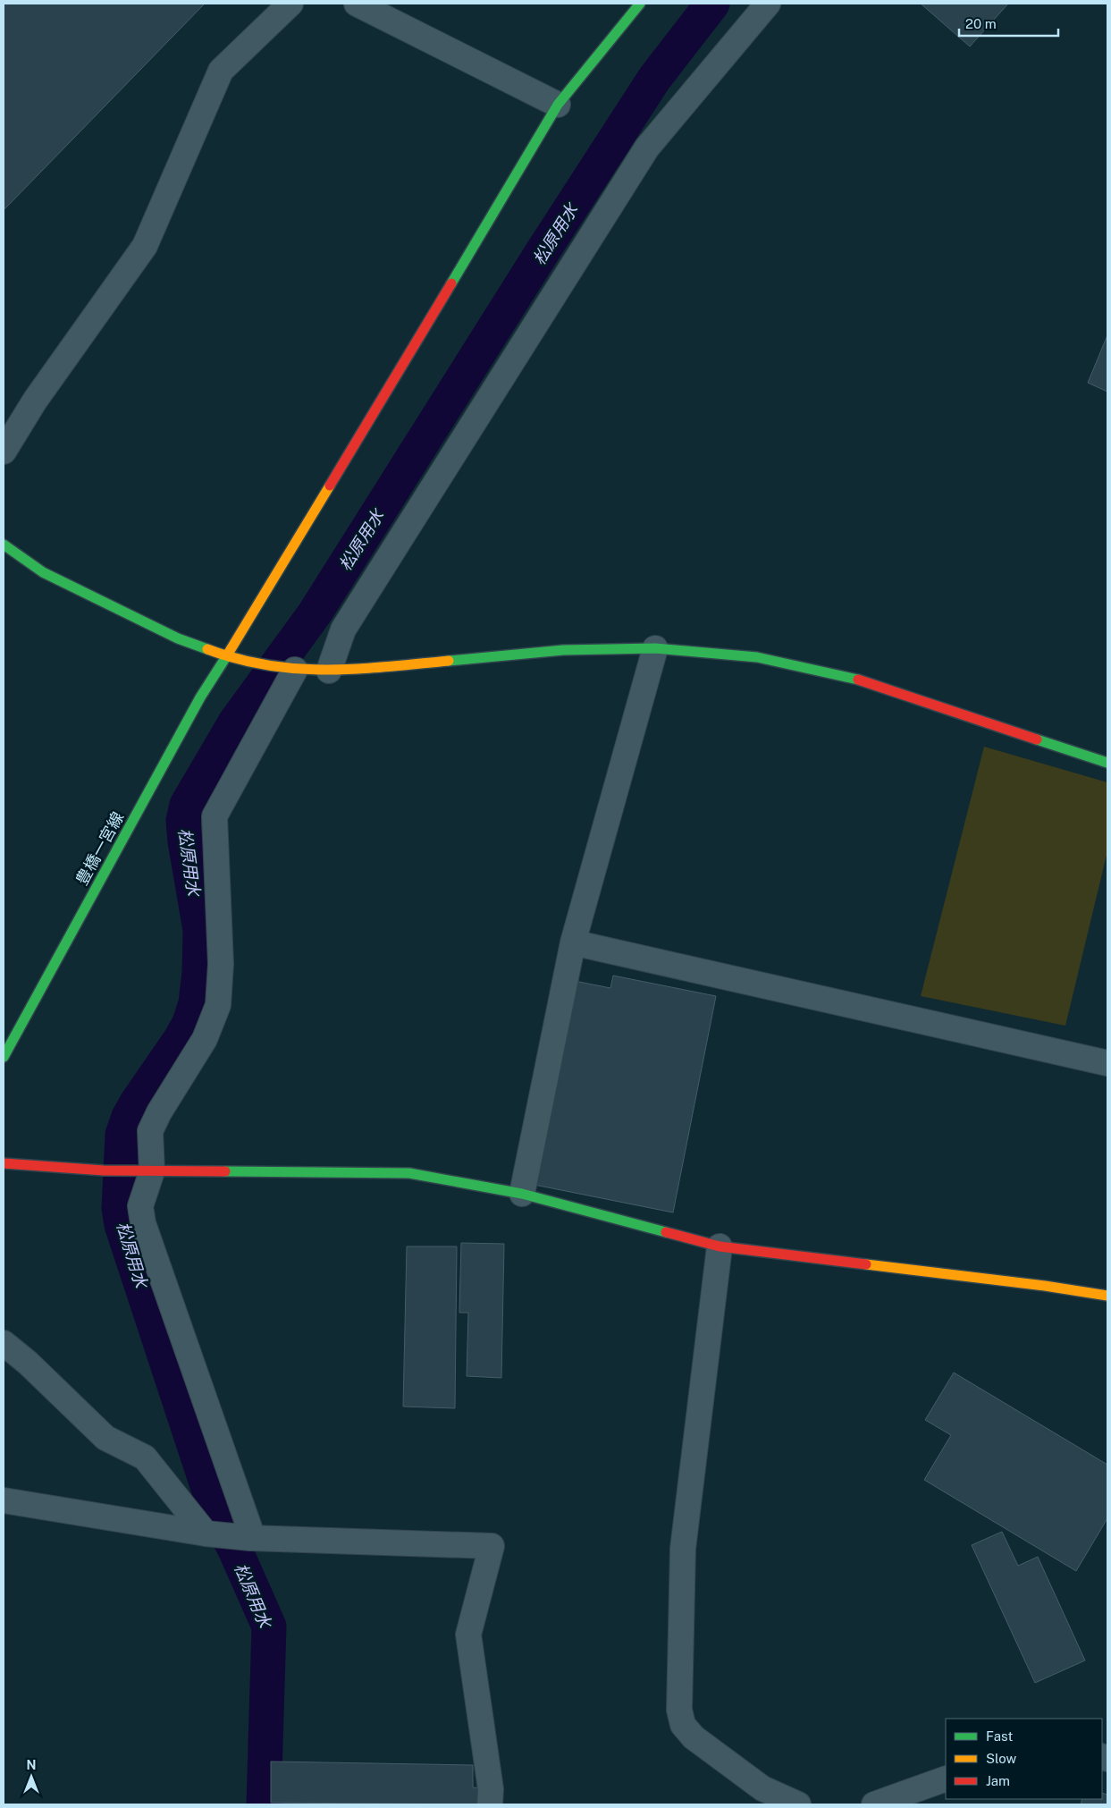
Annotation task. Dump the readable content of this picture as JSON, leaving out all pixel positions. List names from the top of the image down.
{
  "streets": {
    "street": ["豊橋一宮線"]
  },
  "water": ["松原用水"],
  "legend": ["Fast", "Slow", "Jam"],
  "scale_bar": "20 m",
  "north": "top"
}
